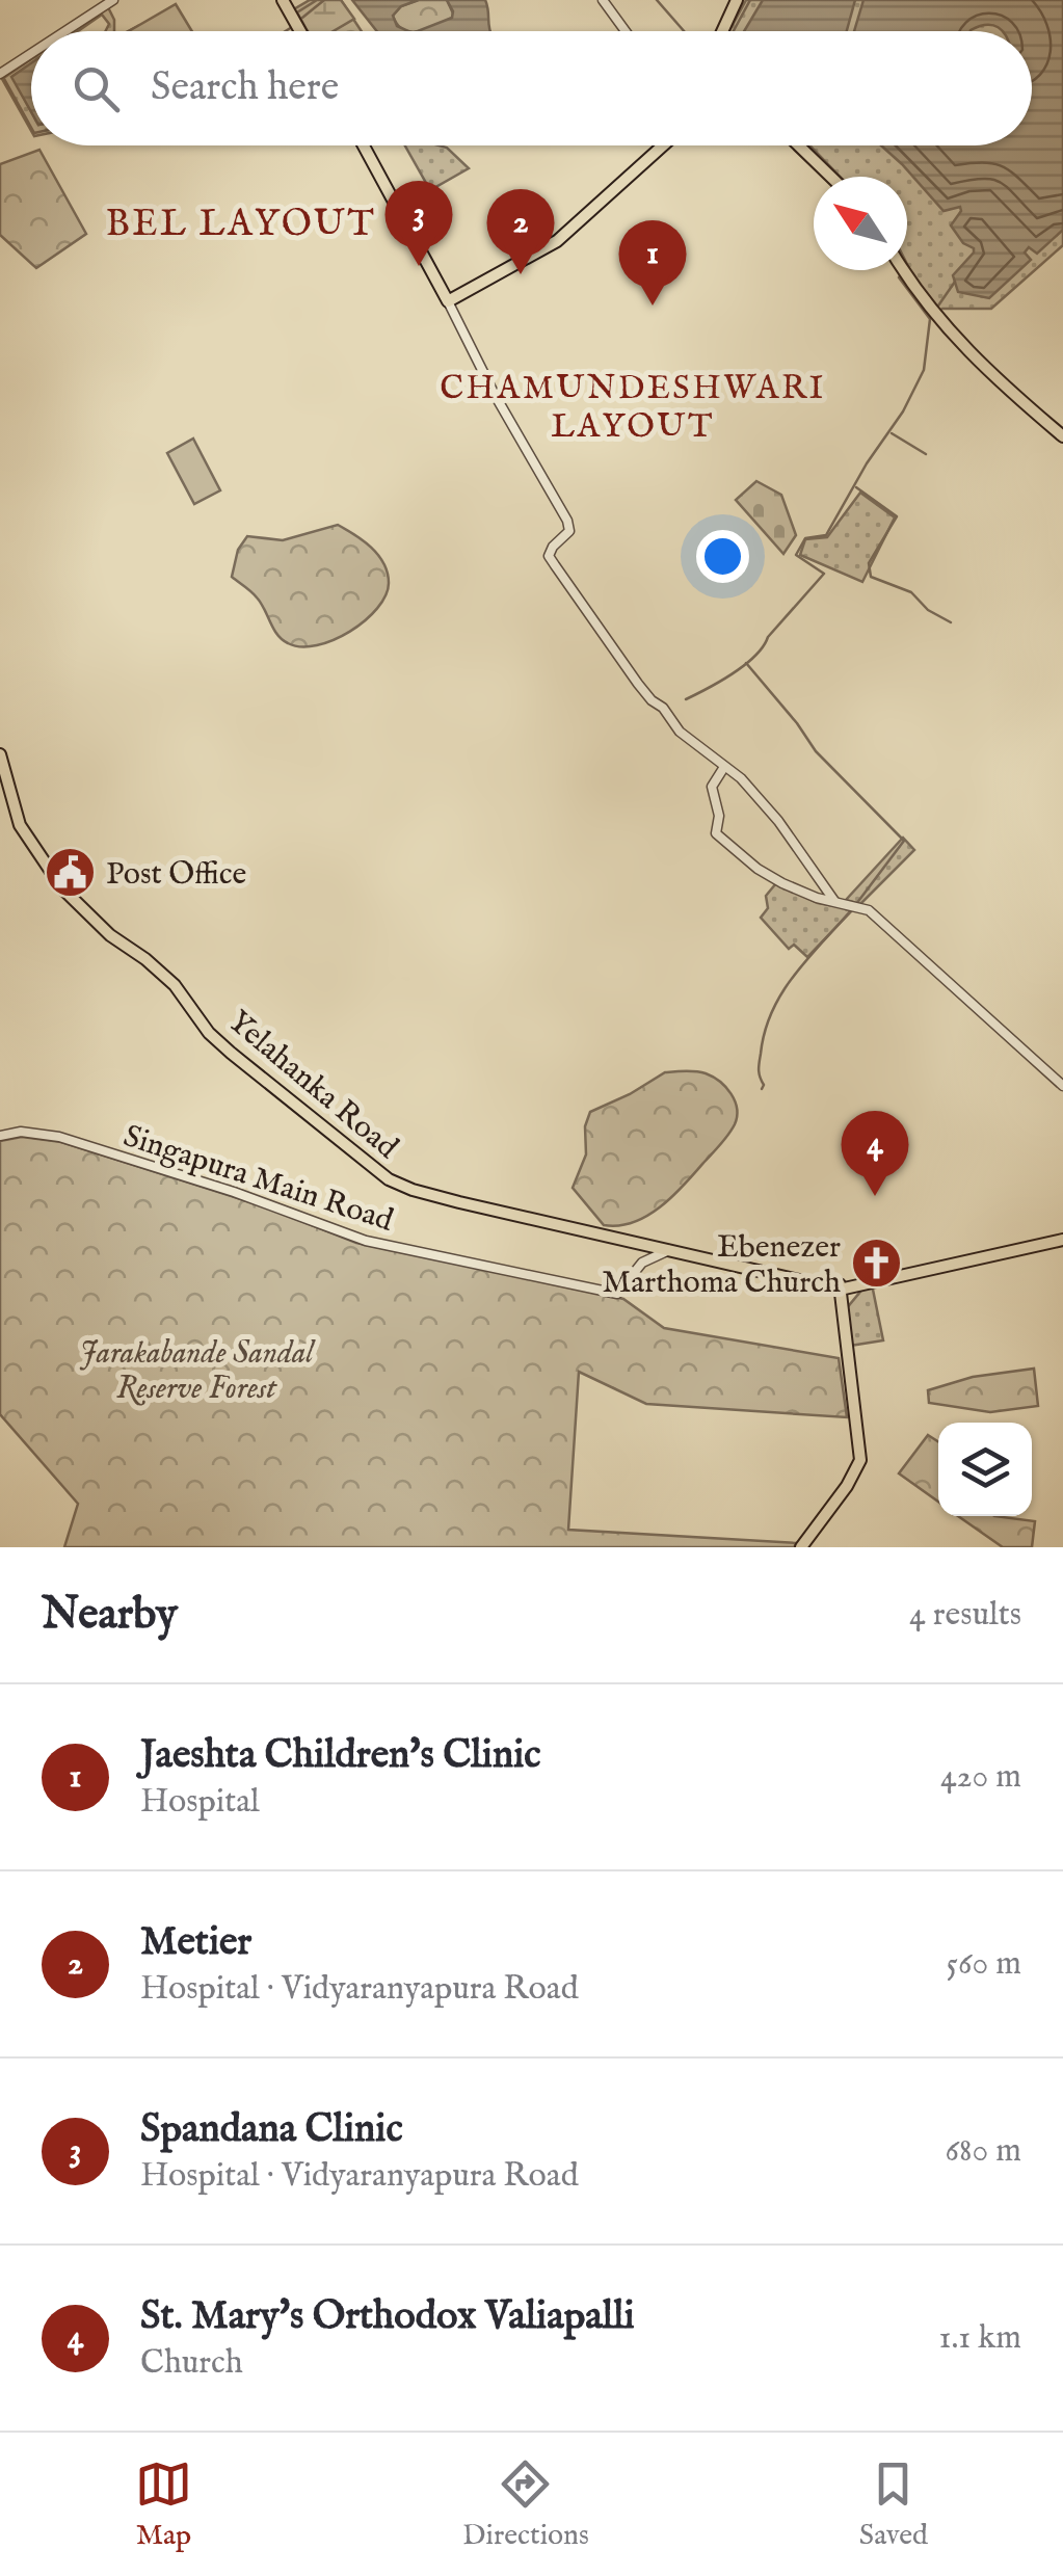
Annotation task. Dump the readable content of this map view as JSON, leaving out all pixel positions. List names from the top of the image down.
{
  "streets": {
    "main road": ["Yelahanka Road"],
    "street": ["Singapura Main Road"]
  },
  "crossings": [
    ["Yelahanka Road", "Singapura Main Road"]
  ],
  "districts": ["BEL LAYOUT", "CHAMUNDESHWARI LAYOUT"],
  "parks": ["Jarakabande Sandal Reserve Forest"],
  "places": {
    "public building": ["Post Office"],
    "church": ["Ebenezer Marthoma Church"]
  },
  "north": "top left",
  "page": {
    "search": "Search here",
    "pins": [
      "3",
      "2",
      "1",
      "4"
    ],
    "heading": ["Nearby", "4 results"],
    "list": [
      {
        "mark": "1",
        "name": "Jaeshta Children's Clinic",
        "note": "Hospital",
        "value": "420 m"
      },
      {
        "mark": "2",
        "name": "Metier",
        "note": "Hospital · Vidyaranyapura Road",
        "value": "560 m"
      },
      {
        "mark": "3",
        "name": "Spandana Clinic",
        "note": "Hospital · Vidyaranyapura Road",
        "value": "680 m"
      },
      {
        "mark": "4",
        "name": "St. Mary's Orthodox Valiapalli",
        "note": "Church",
        "value": "1.1 km"
      }
    ],
    "nav": ["Map", "Directions", "Saved"]
  }
}
